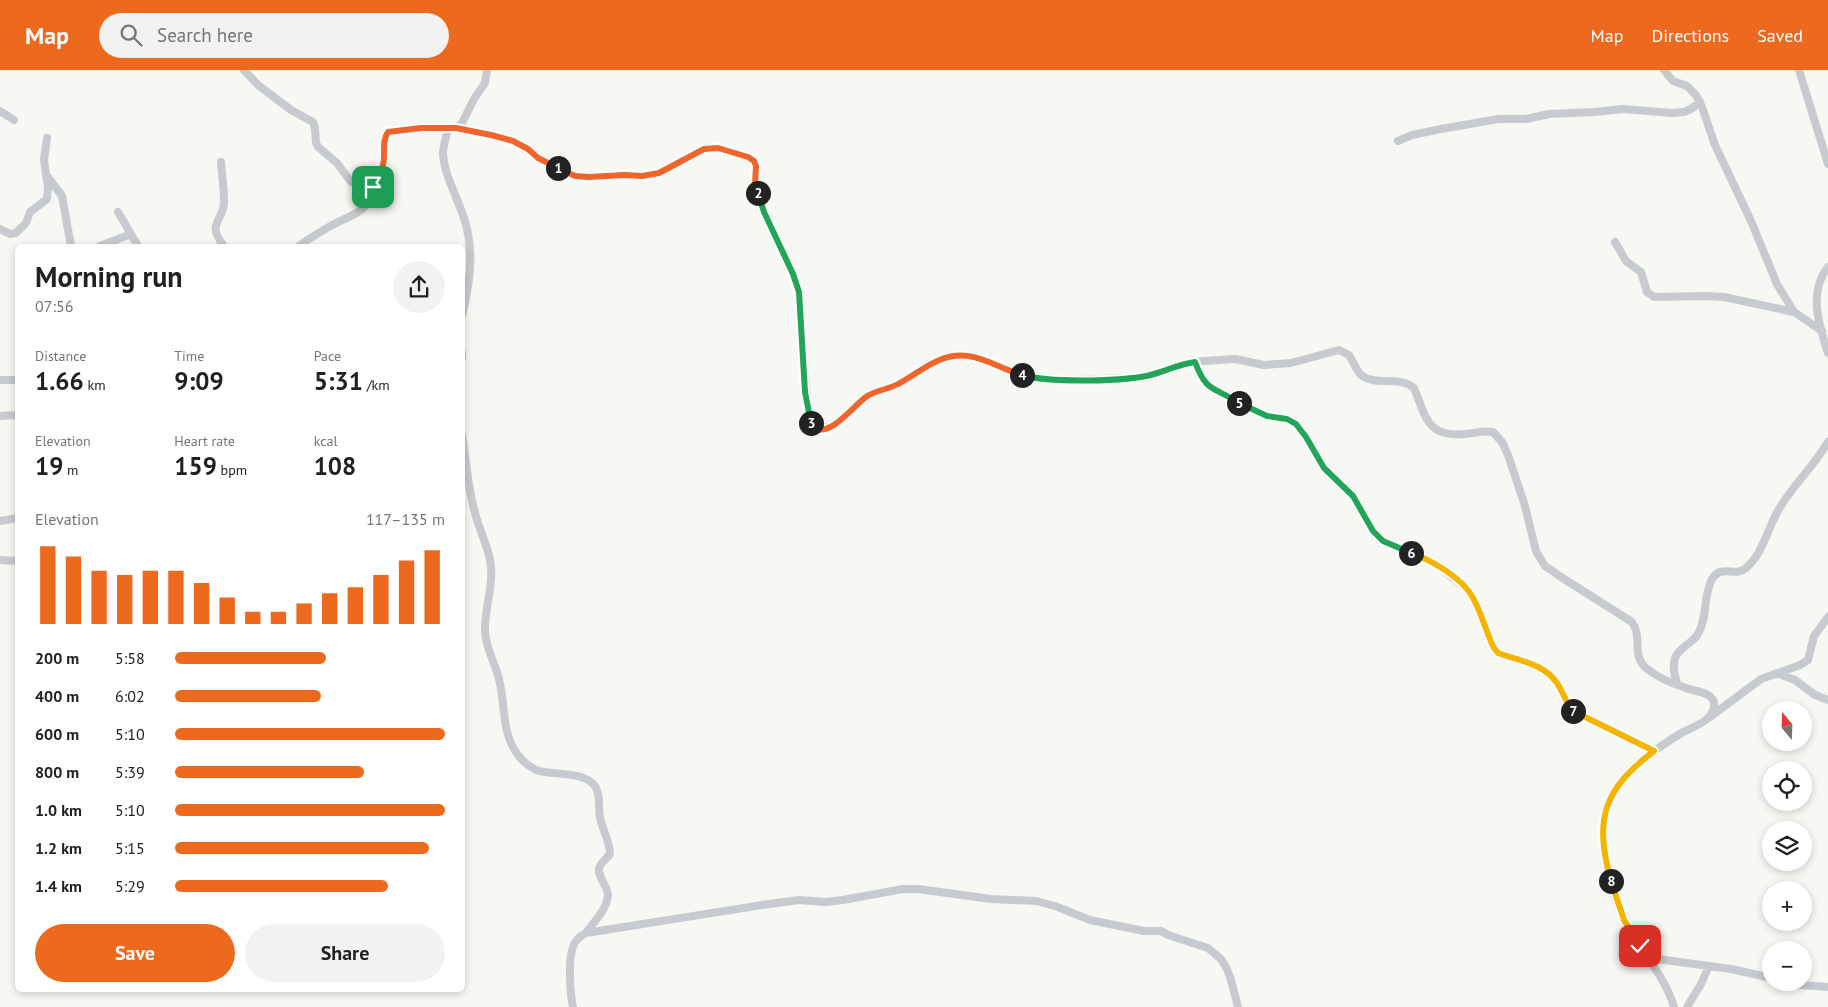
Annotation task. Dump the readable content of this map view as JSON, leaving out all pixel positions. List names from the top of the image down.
{
  "north": "top",
  "page": {
    "header": "Map",
    "search": "Search here",
    "nav": ["Map", "Directions", "Saved"],
    "pins": [
      "1",
      "2",
      "4",
      "5",
      "3",
      "6",
      "7",
      "8"
    ],
    "heading": ["Morning run", "07:56"],
    "stats": [
      ["Distance", "1.66 km"],
      ["Time", "9:09"],
      ["Pace", "5:31 /km"],
      ["Elevation", "19 m"],
      ["Heart rate", "159 bpm"],
      ["kcal", "108"]
    ],
    "chart": ["Elevation", "117–135 m"],
    "list": [
      {
        "name": "200 m",
        "note": "5:58"
      },
      {
        "name": "400 m",
        "note": "6:02"
      },
      {
        "name": "600 m",
        "note": "5:10"
      },
      {
        "name": "800 m",
        "note": "5:39"
      },
      {
        "name": "1.0 km",
        "note": "5:10"
      },
      {
        "name": "1.2 km",
        "note": "5:15"
      },
      {
        "name": "1.4 km",
        "note": "5:29"
      }
    ],
    "map_buttons": ["+", "−"],
    "buttons": ["Save", "Share"]
  }
}
